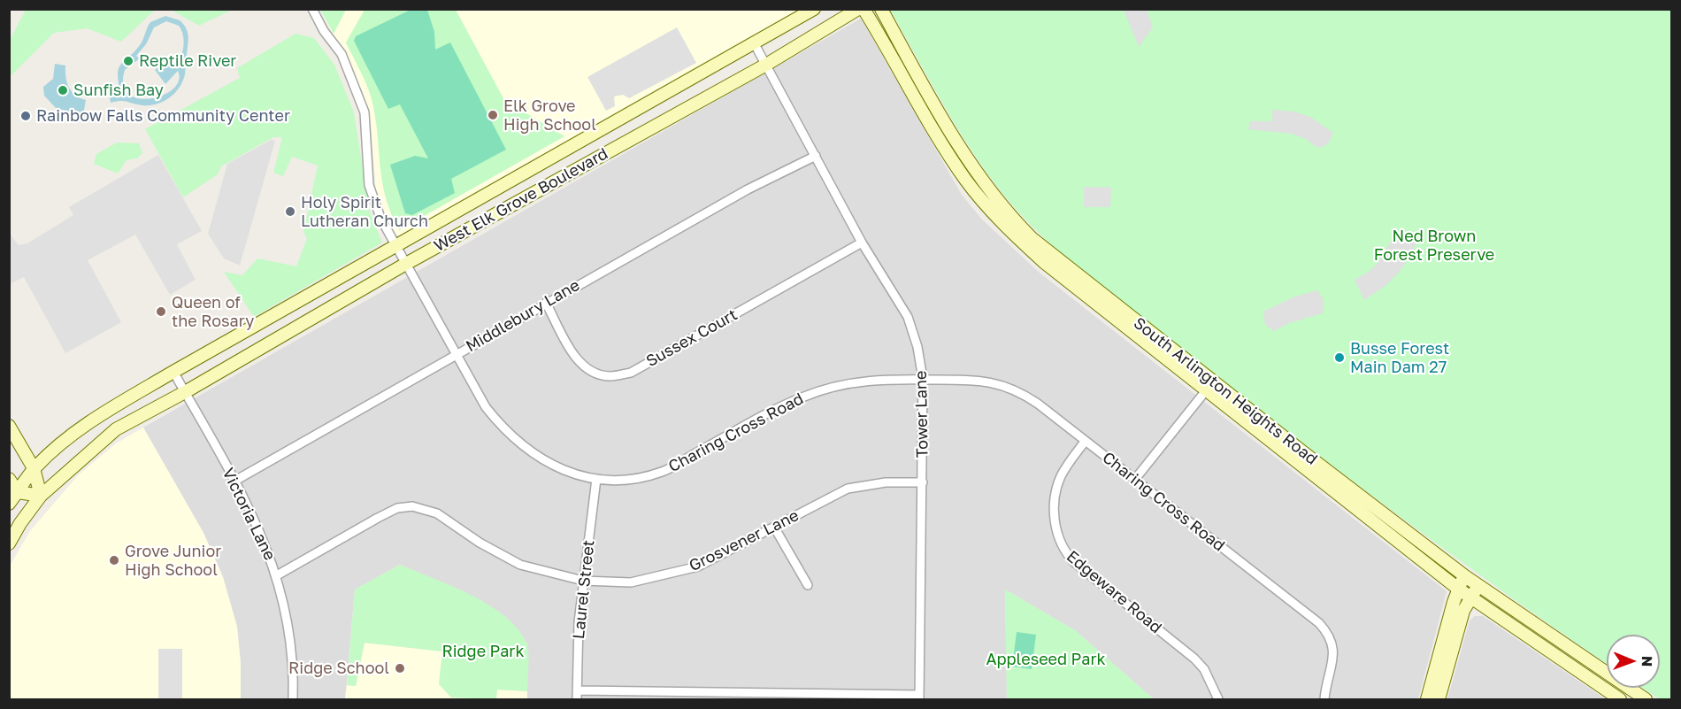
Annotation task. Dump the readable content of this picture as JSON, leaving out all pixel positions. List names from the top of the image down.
{
  "streets": {
    "street": [
      "West Elk Grove Boulevard",
      "Middlebury Lane",
      "Sussex Court",
      "South Arlington Heights Road",
      "Tower Lane",
      "Charing Cross Road",
      "Victoria Lane",
      "Grosvener Lane",
      "Laurel Street",
      "Edgeware Road"
    ]
  },
  "crossings": [
    ["West Elk Grove Boulevard", "Tower Lane"],
    ["West Elk Grove Boulevard", "Charing Cross Road"],
    ["West Elk Grove Boulevard", "Victoria Lane"],
    ["Middlebury Lane", "Sussex Court"],
    ["Middlebury Lane", "Tower Lane"],
    ["Middlebury Lane", "Charing Cross Road"],
    ["Middlebury Lane", "Victoria Lane"],
    ["Sussex Court", "Tower Lane"],
    ["Tower Lane", "Charing Cross Road"],
    ["Tower Lane", "Grosvener Lane"],
    ["Charing Cross Road", "Laurel Street"],
    ["Charing Cross Road", "Edgeware Road"],
    ["Victoria Lane", "Grosvener Lane"],
    ["Grosvener Lane", "Laurel Street"]
  ],
  "parks": ["Ned Brown Forest Preserve", "Ridge Park", "Appleseed Park"],
  "places": [
    "Reptile River",
    "Sunfish Bay",
    "Elk Grove High School",
    "Rainbow Falls Community Center",
    "Holy Spirit Lutheran Church",
    "Queen of the Rosary",
    "Busse Forest Main Dam 27",
    "Grove Junior High School",
    "Ridge School"
  ],
  "north": "right"
}
